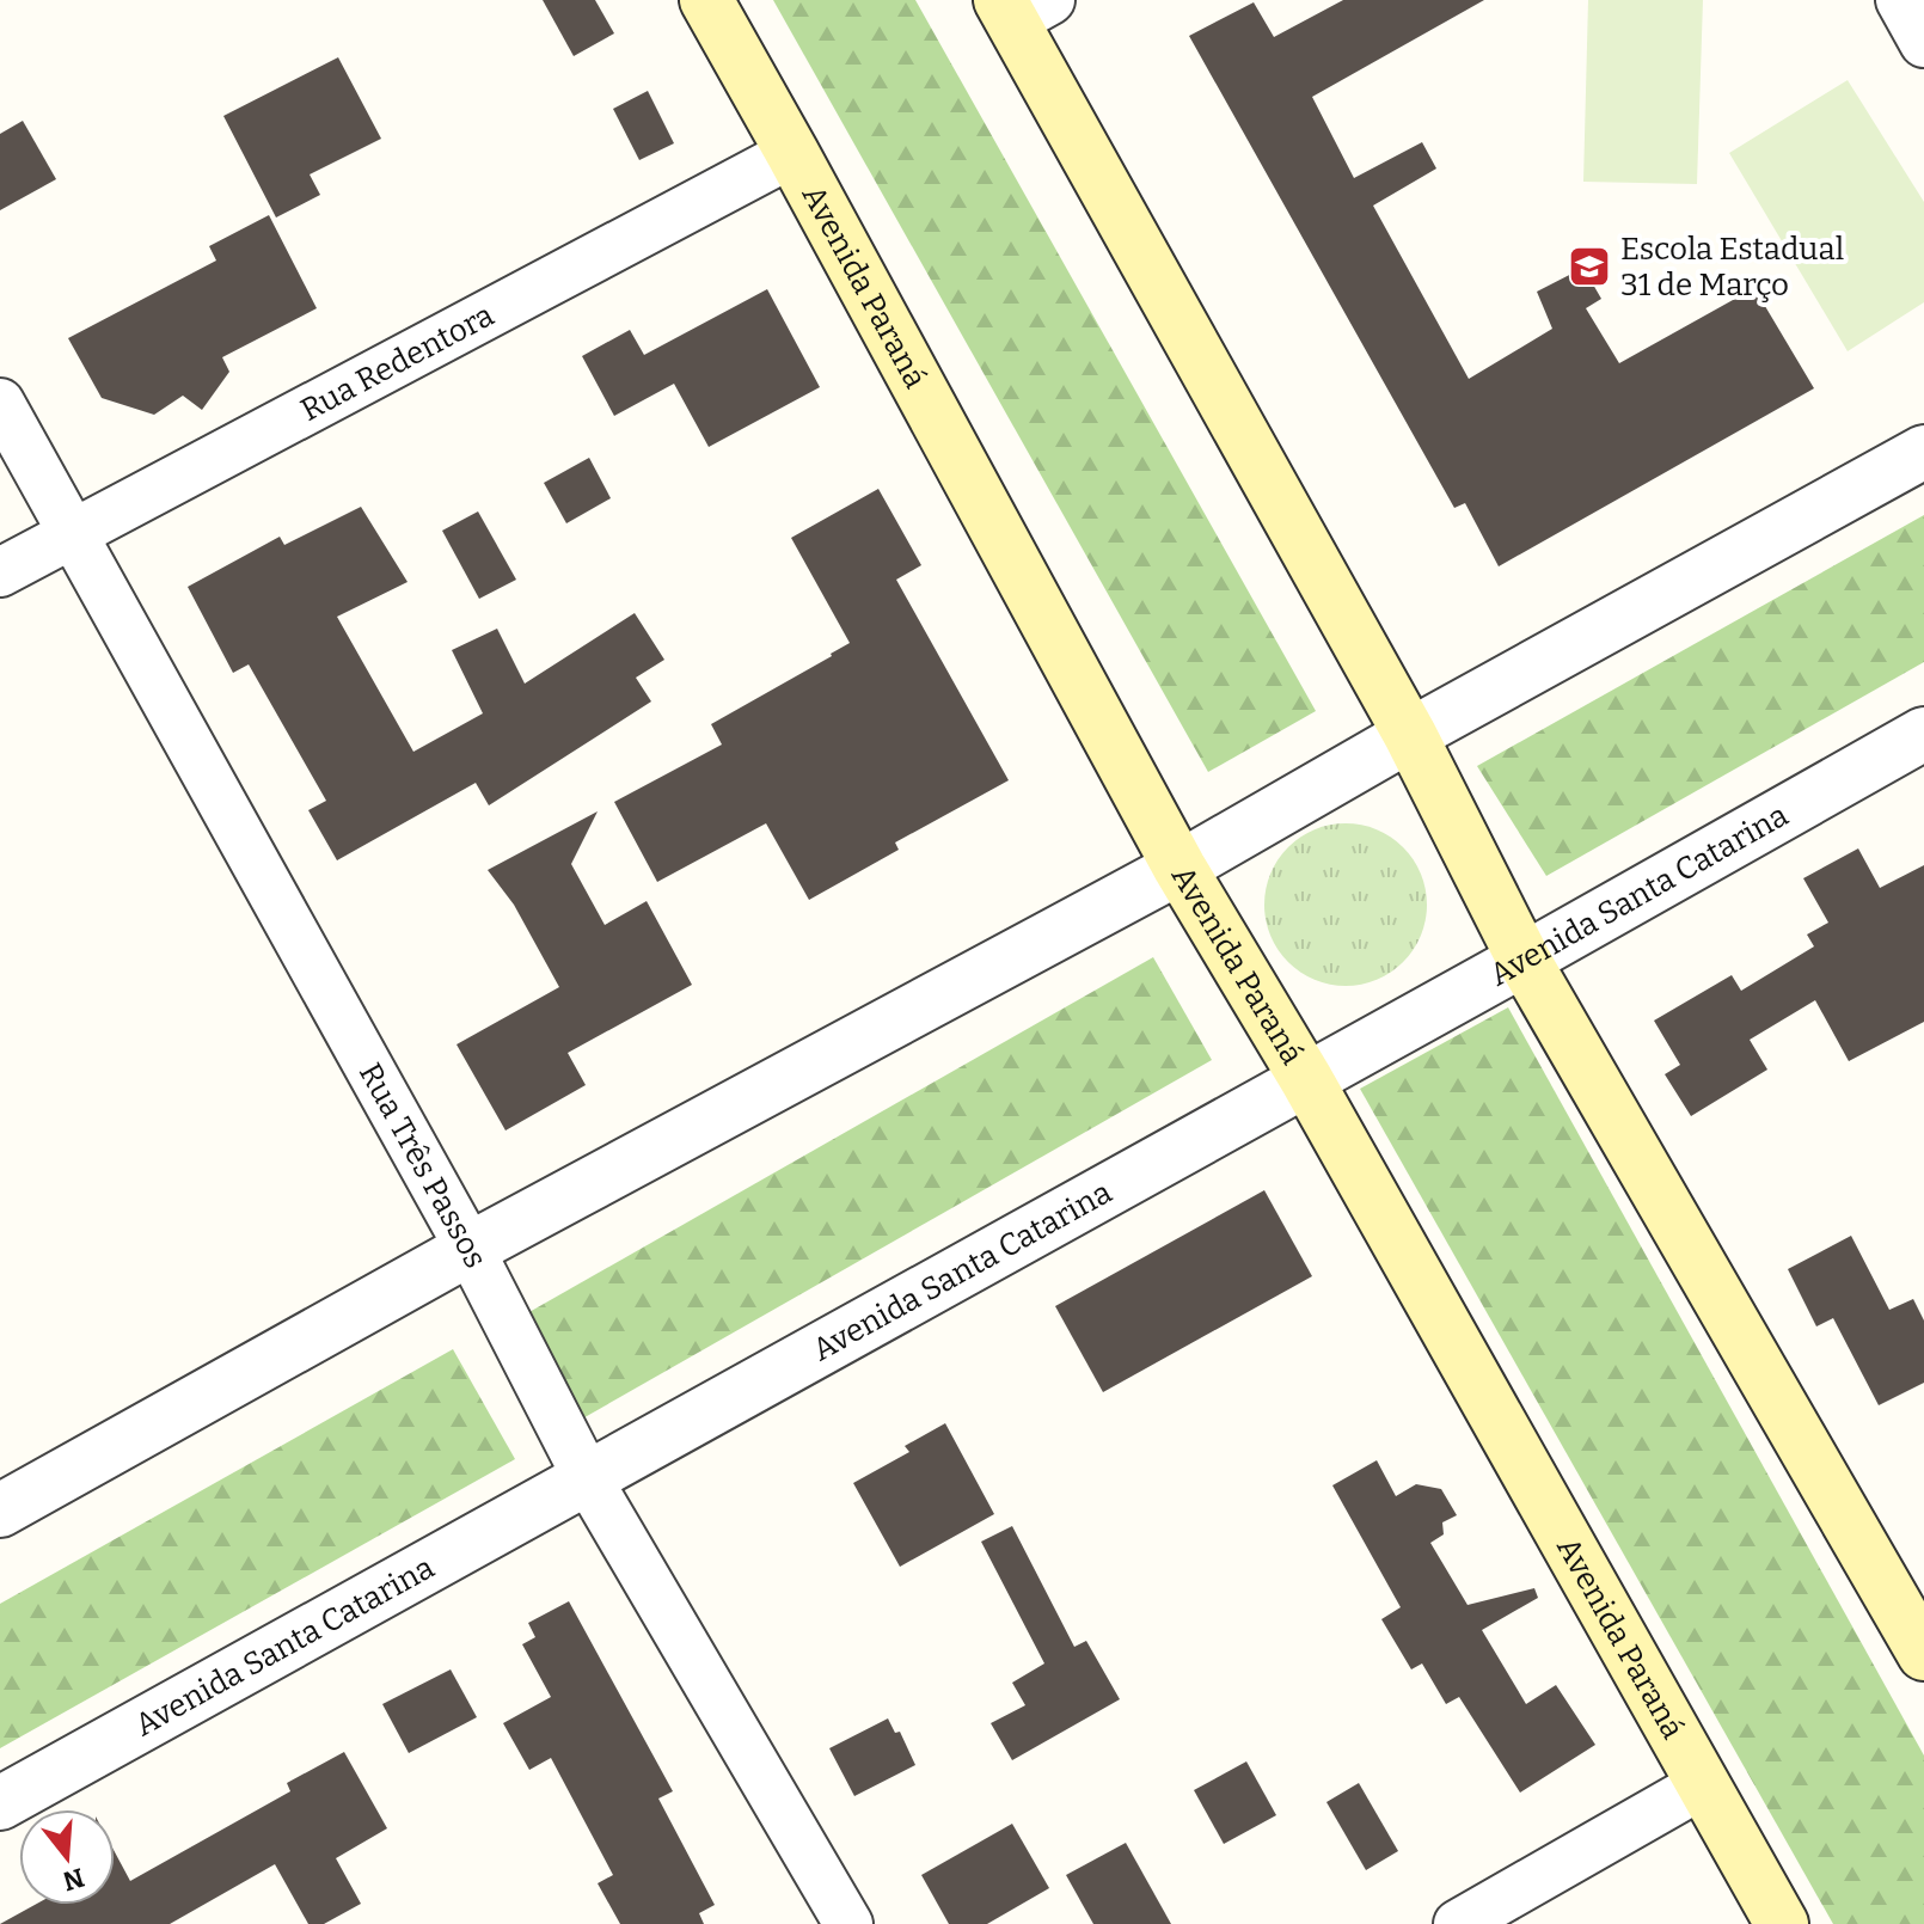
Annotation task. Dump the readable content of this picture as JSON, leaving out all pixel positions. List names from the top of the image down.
{
  "streets": {
    "main road": ["Avenida Paraná"],
    "street": ["Rua Redentora", "Avenida Santa Catarina", "Rua Três Passos"]
  },
  "crossings": [
    ["Avenida Paraná", "Rua Redentora"],
    ["Avenida Paraná", "Avenida Santa Catarina"],
    ["Rua Redentora", "Rua Três Passos"],
    ["Avenida Santa Catarina", "Rua Três Passos"]
  ],
  "places": {
    "school or university": ["Escola Estadual 31 de Março"]
  },
  "north": "bottom"
}
